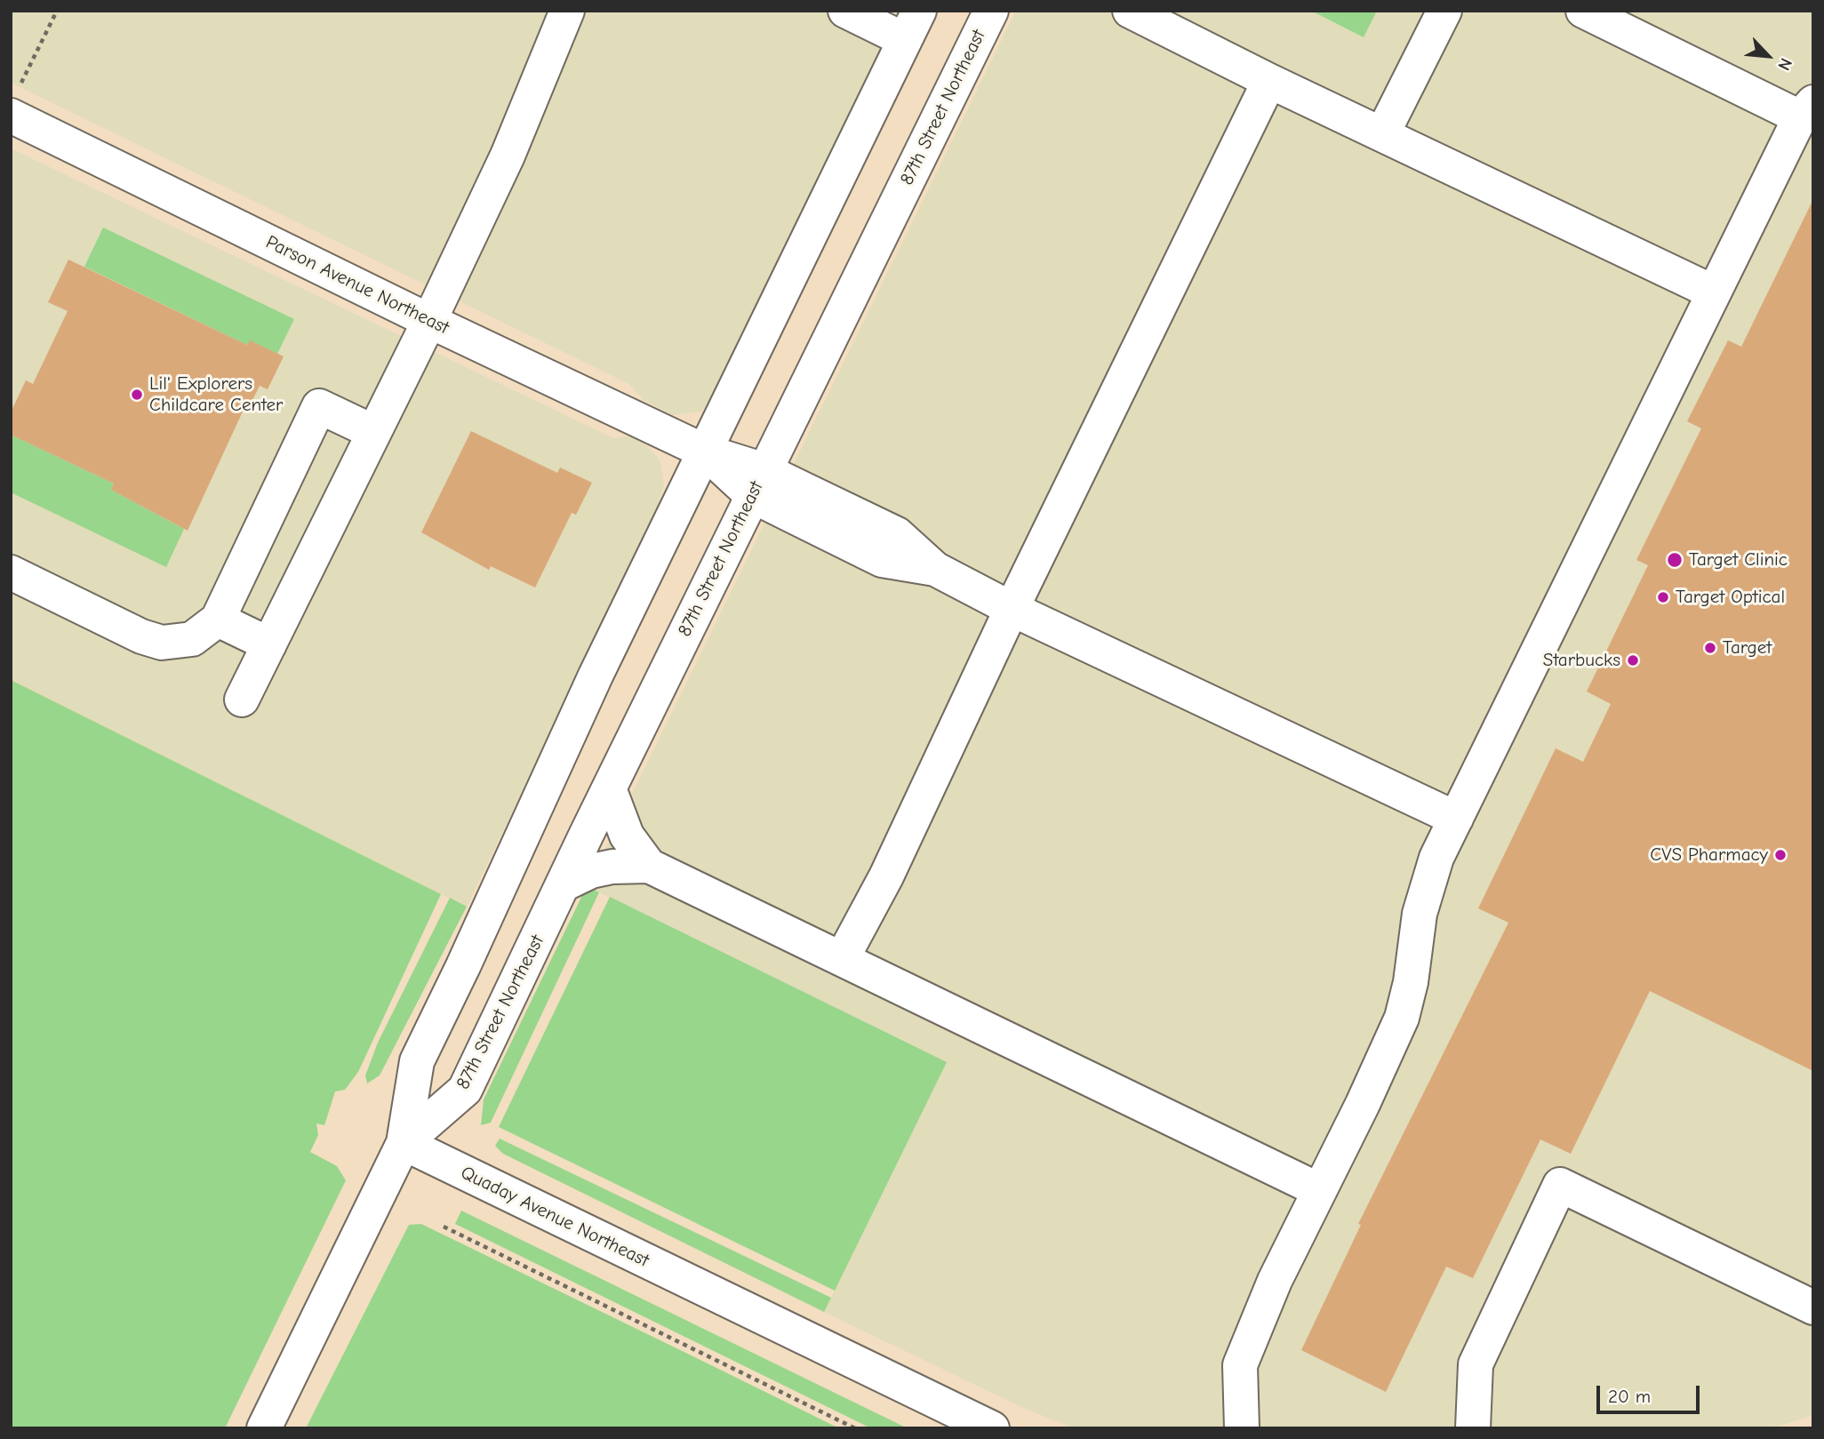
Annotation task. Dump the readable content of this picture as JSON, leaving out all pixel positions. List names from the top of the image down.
{
  "streets": {
    "street": ["87th Street Northeast", "Parson Avenue Northeast", "Quaday Avenue Northeast"]
  },
  "crossings": [
    ["87th Street Northeast", "Parson Avenue Northeast"],
    ["87th Street Northeast", "Quaday Avenue Northeast"]
  ],
  "places": [
    "Lil' Explorers Childcare Center",
    "Target Clinic",
    "Target Optical",
    "Target",
    "Starbucks",
    "CVS Pharmacy"
  ],
  "scale_bar": "20 m",
  "north": "bottom right"
}
